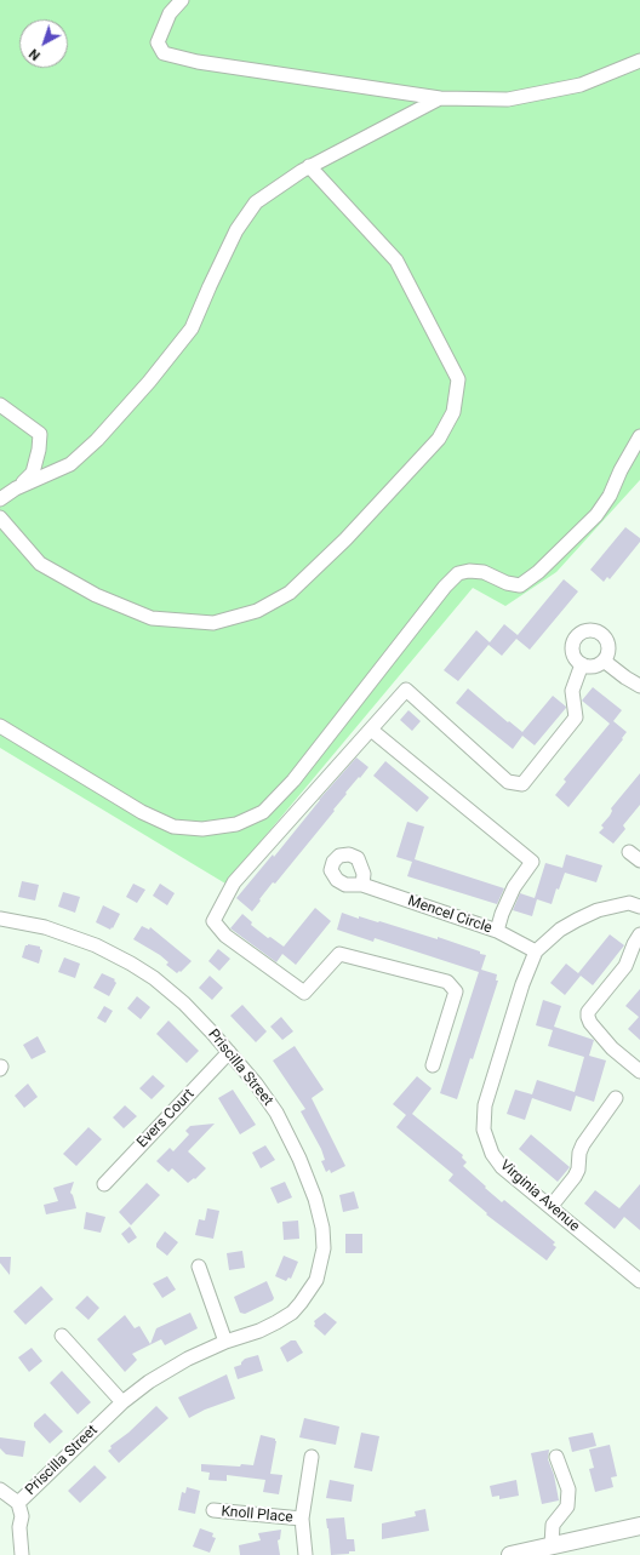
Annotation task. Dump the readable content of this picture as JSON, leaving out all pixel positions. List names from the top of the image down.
{
  "streets": {
    "street": [
      "Mencel Circle",
      "Priscilla Street",
      "Evers Court",
      "Virginia Avenue",
      "Knoll Place"
    ]
  },
  "crossings": [
    ["Mencel Circle", "Virginia Avenue"],
    ["Priscilla Street", "Evers Court"]
  ],
  "north": "bottom left"
}
